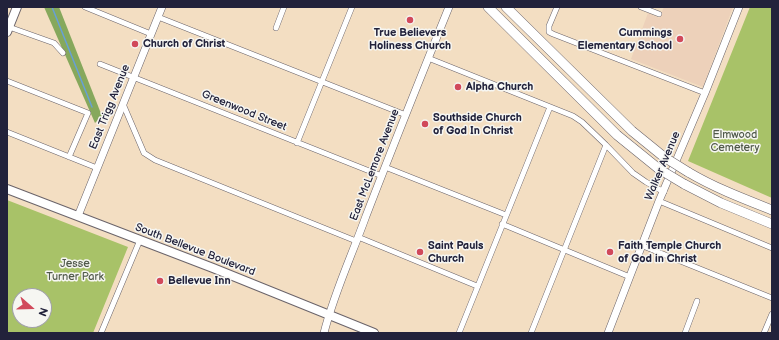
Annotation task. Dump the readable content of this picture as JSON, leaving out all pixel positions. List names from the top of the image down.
{
  "streets": {
    "main road": ["South Bellevue Boulevard"],
    "street": [
      "East Trigg Avenue",
      "Greenwood Street",
      "East McLemore Avenue",
      "Walker Avenue"
    ]
  },
  "crossings": [
    ["East Trigg Avenue", "Greenwood Street"],
    ["East Trigg Avenue", "South Bellevue Boulevard"],
    ["Greenwood Street", "East McLemore Avenue"],
    ["East McLemore Avenue", "South Bellevue Boulevard"]
  ],
  "parks": ["Elmwood Cemetery", "Jesse Turner Park"],
  "places": [
    "True Believers Holiness Church",
    "Cummings Elementary School",
    "Church of Christ",
    "Alpha Church",
    "Southside Church of God In Christ",
    "Saint Pauls Church",
    "Faith Temple Church of God in Christ",
    "Bellevue Inn"
  ],
  "north": "right"
}
